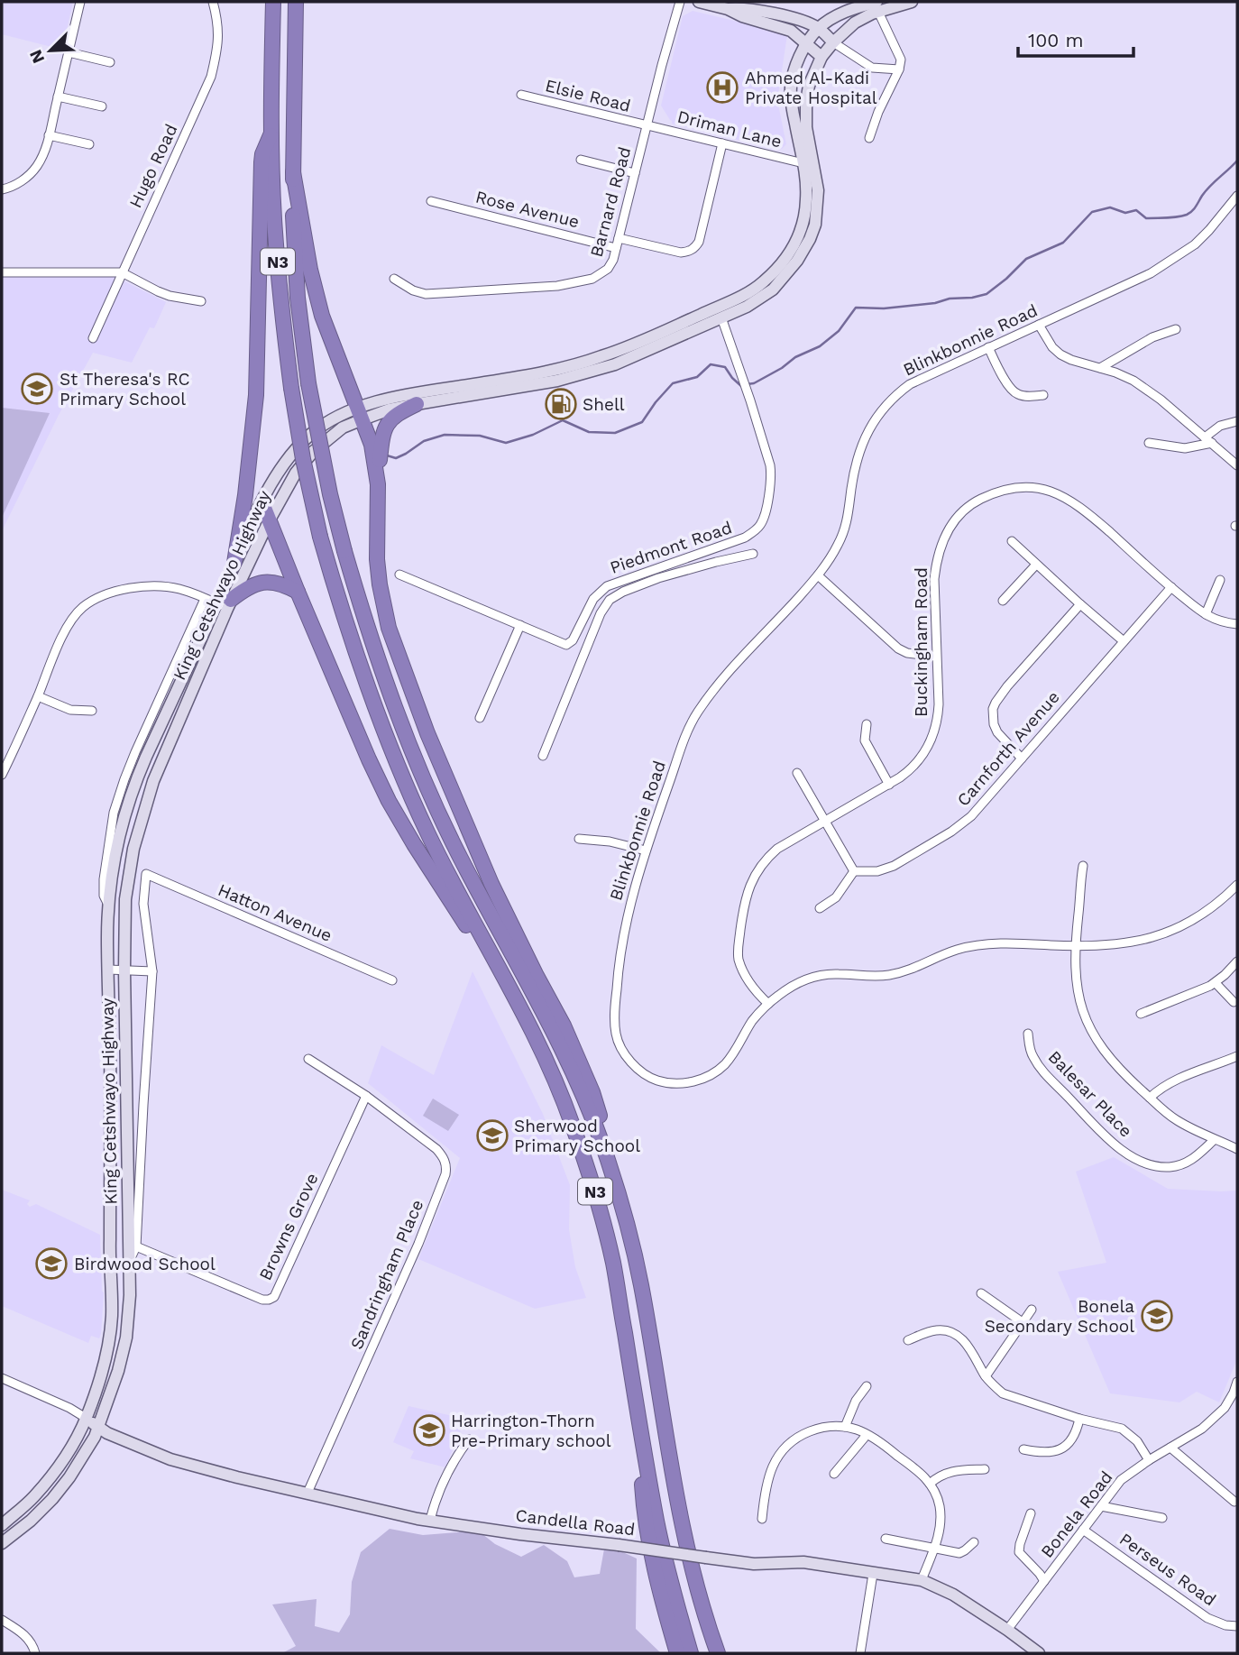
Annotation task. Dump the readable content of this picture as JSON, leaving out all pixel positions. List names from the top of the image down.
{
  "streets": {
    "highway": ["N3"],
    "main road": ["King Cetshwayo Highway", "Candella Road"],
    "street": [
      "Elsie Road",
      "Driman Lane",
      "Hugo Road",
      "Barnard Road",
      "Rose Avenue",
      "Blinkbonnie Road",
      "Piedmont Road",
      "Buckingham Road",
      "Carnforth Avenue",
      "Hatton Avenue",
      "Balesar Place",
      "Browns Grove",
      "Sandringham Place",
      "Bonela Road",
      "Perseus Road"
    ]
  },
  "crossings": [
    ["Elsie Road", "Driman Lane"],
    ["Elsie Road", "Barnard Road"],
    ["Driman Lane", "Barnard Road"],
    ["Driman Lane", "King Cetshwayo Highway"],
    ["Barnard Road", "Rose Avenue"],
    ["Blinkbonnie Road", "Buckingham Road"],
    ["Piedmont Road", "King Cetshwayo Highway"],
    ["King Cetshwayo Highway", "Candella Road"],
    ["Buckingham Road", "Carnforth Avenue"],
    ["Browns Grove", "Sandringham Place"],
    ["Sandringham Place", "Candella Road"],
    ["Bonela Road", "Candella Road"],
    ["Bonela Road", "Perseus Road"]
  ],
  "places": {
    "hospital": ["Ahmed Al-Kadi Private Hospital"],
    "school or university": [
      "St Theresa's RC Primary School",
      "Sherwood Primary School",
      "Birdwood School",
      "Bonela Secondary School",
      "Harrington-Thorn Pre-Primary school"
    ],
    "fuel station": ["Shell"]
  },
  "scale_bar": "100 m",
  "north": "bottom left"
}
